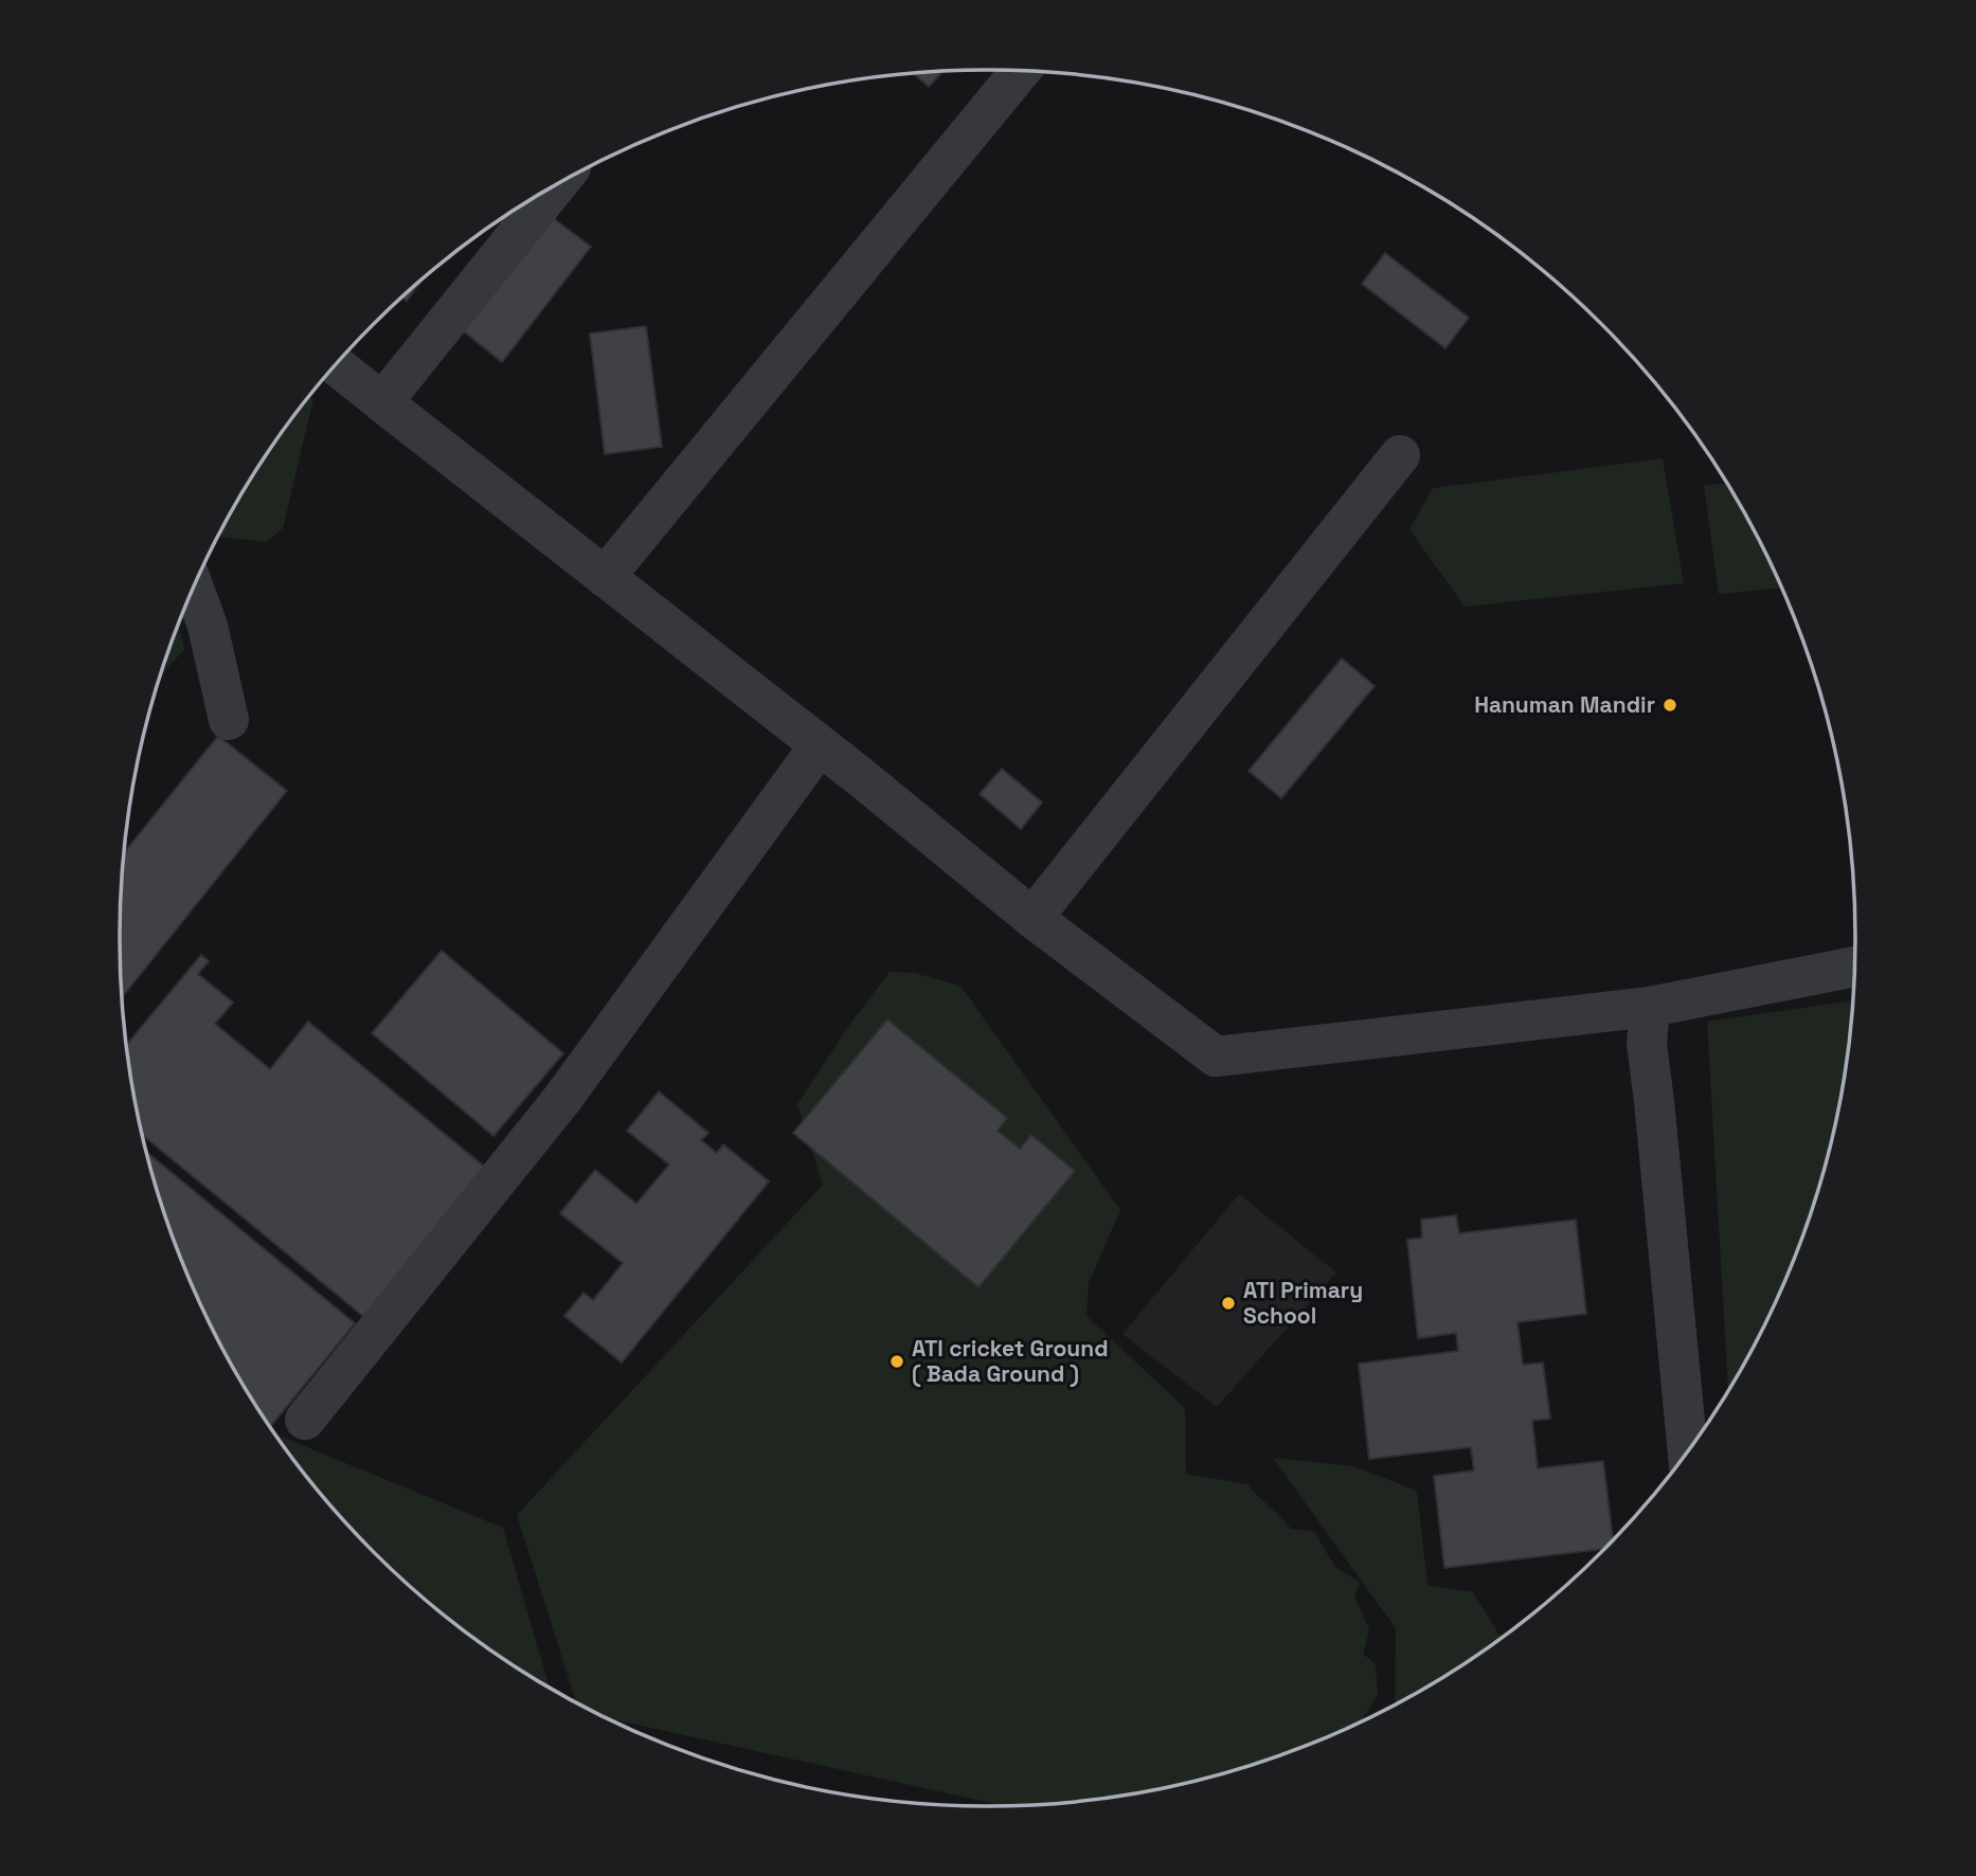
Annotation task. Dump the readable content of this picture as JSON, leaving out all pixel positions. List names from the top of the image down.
{
  "places": ["Hanuman Mandir", "ATI Primary School", "ATI cricket Ground ( Bada Ground )"]
}
